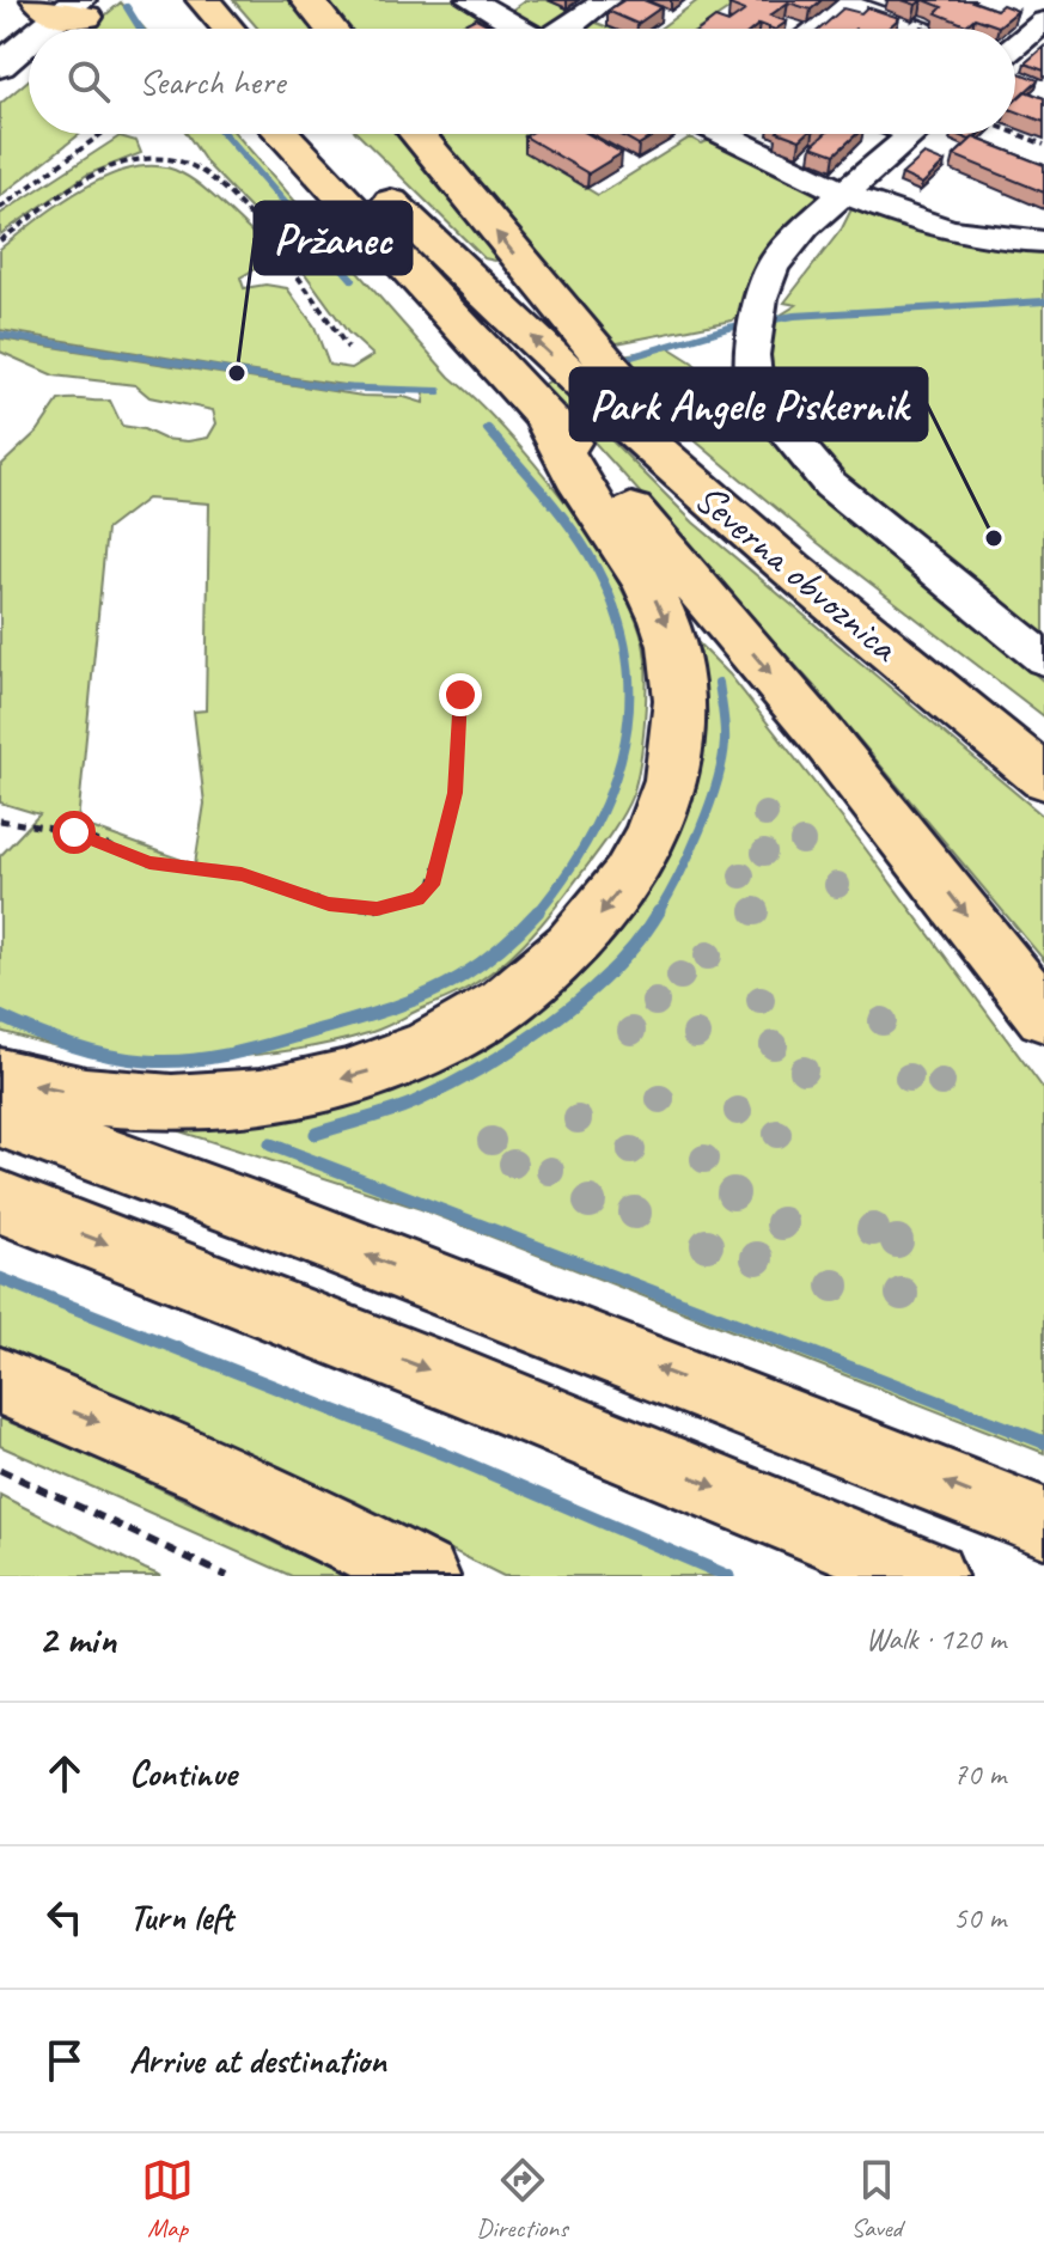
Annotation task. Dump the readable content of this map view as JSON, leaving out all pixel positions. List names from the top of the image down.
{
  "streets": {
    "highway": ["Severna obvoznica"]
  },
  "places": ["Pržanec", "Park Angele Piskernik"],
  "page": {
    "search": "Search here",
    "heading": ["2 min", "Walk · 120 m"],
    "list": [
      ["Continue", "70 m"],
      ["Turn left", "50 m"],
      "Arrive at destination"
    ],
    "nav": ["Map", "Directions", "Saved"]
  }
}
